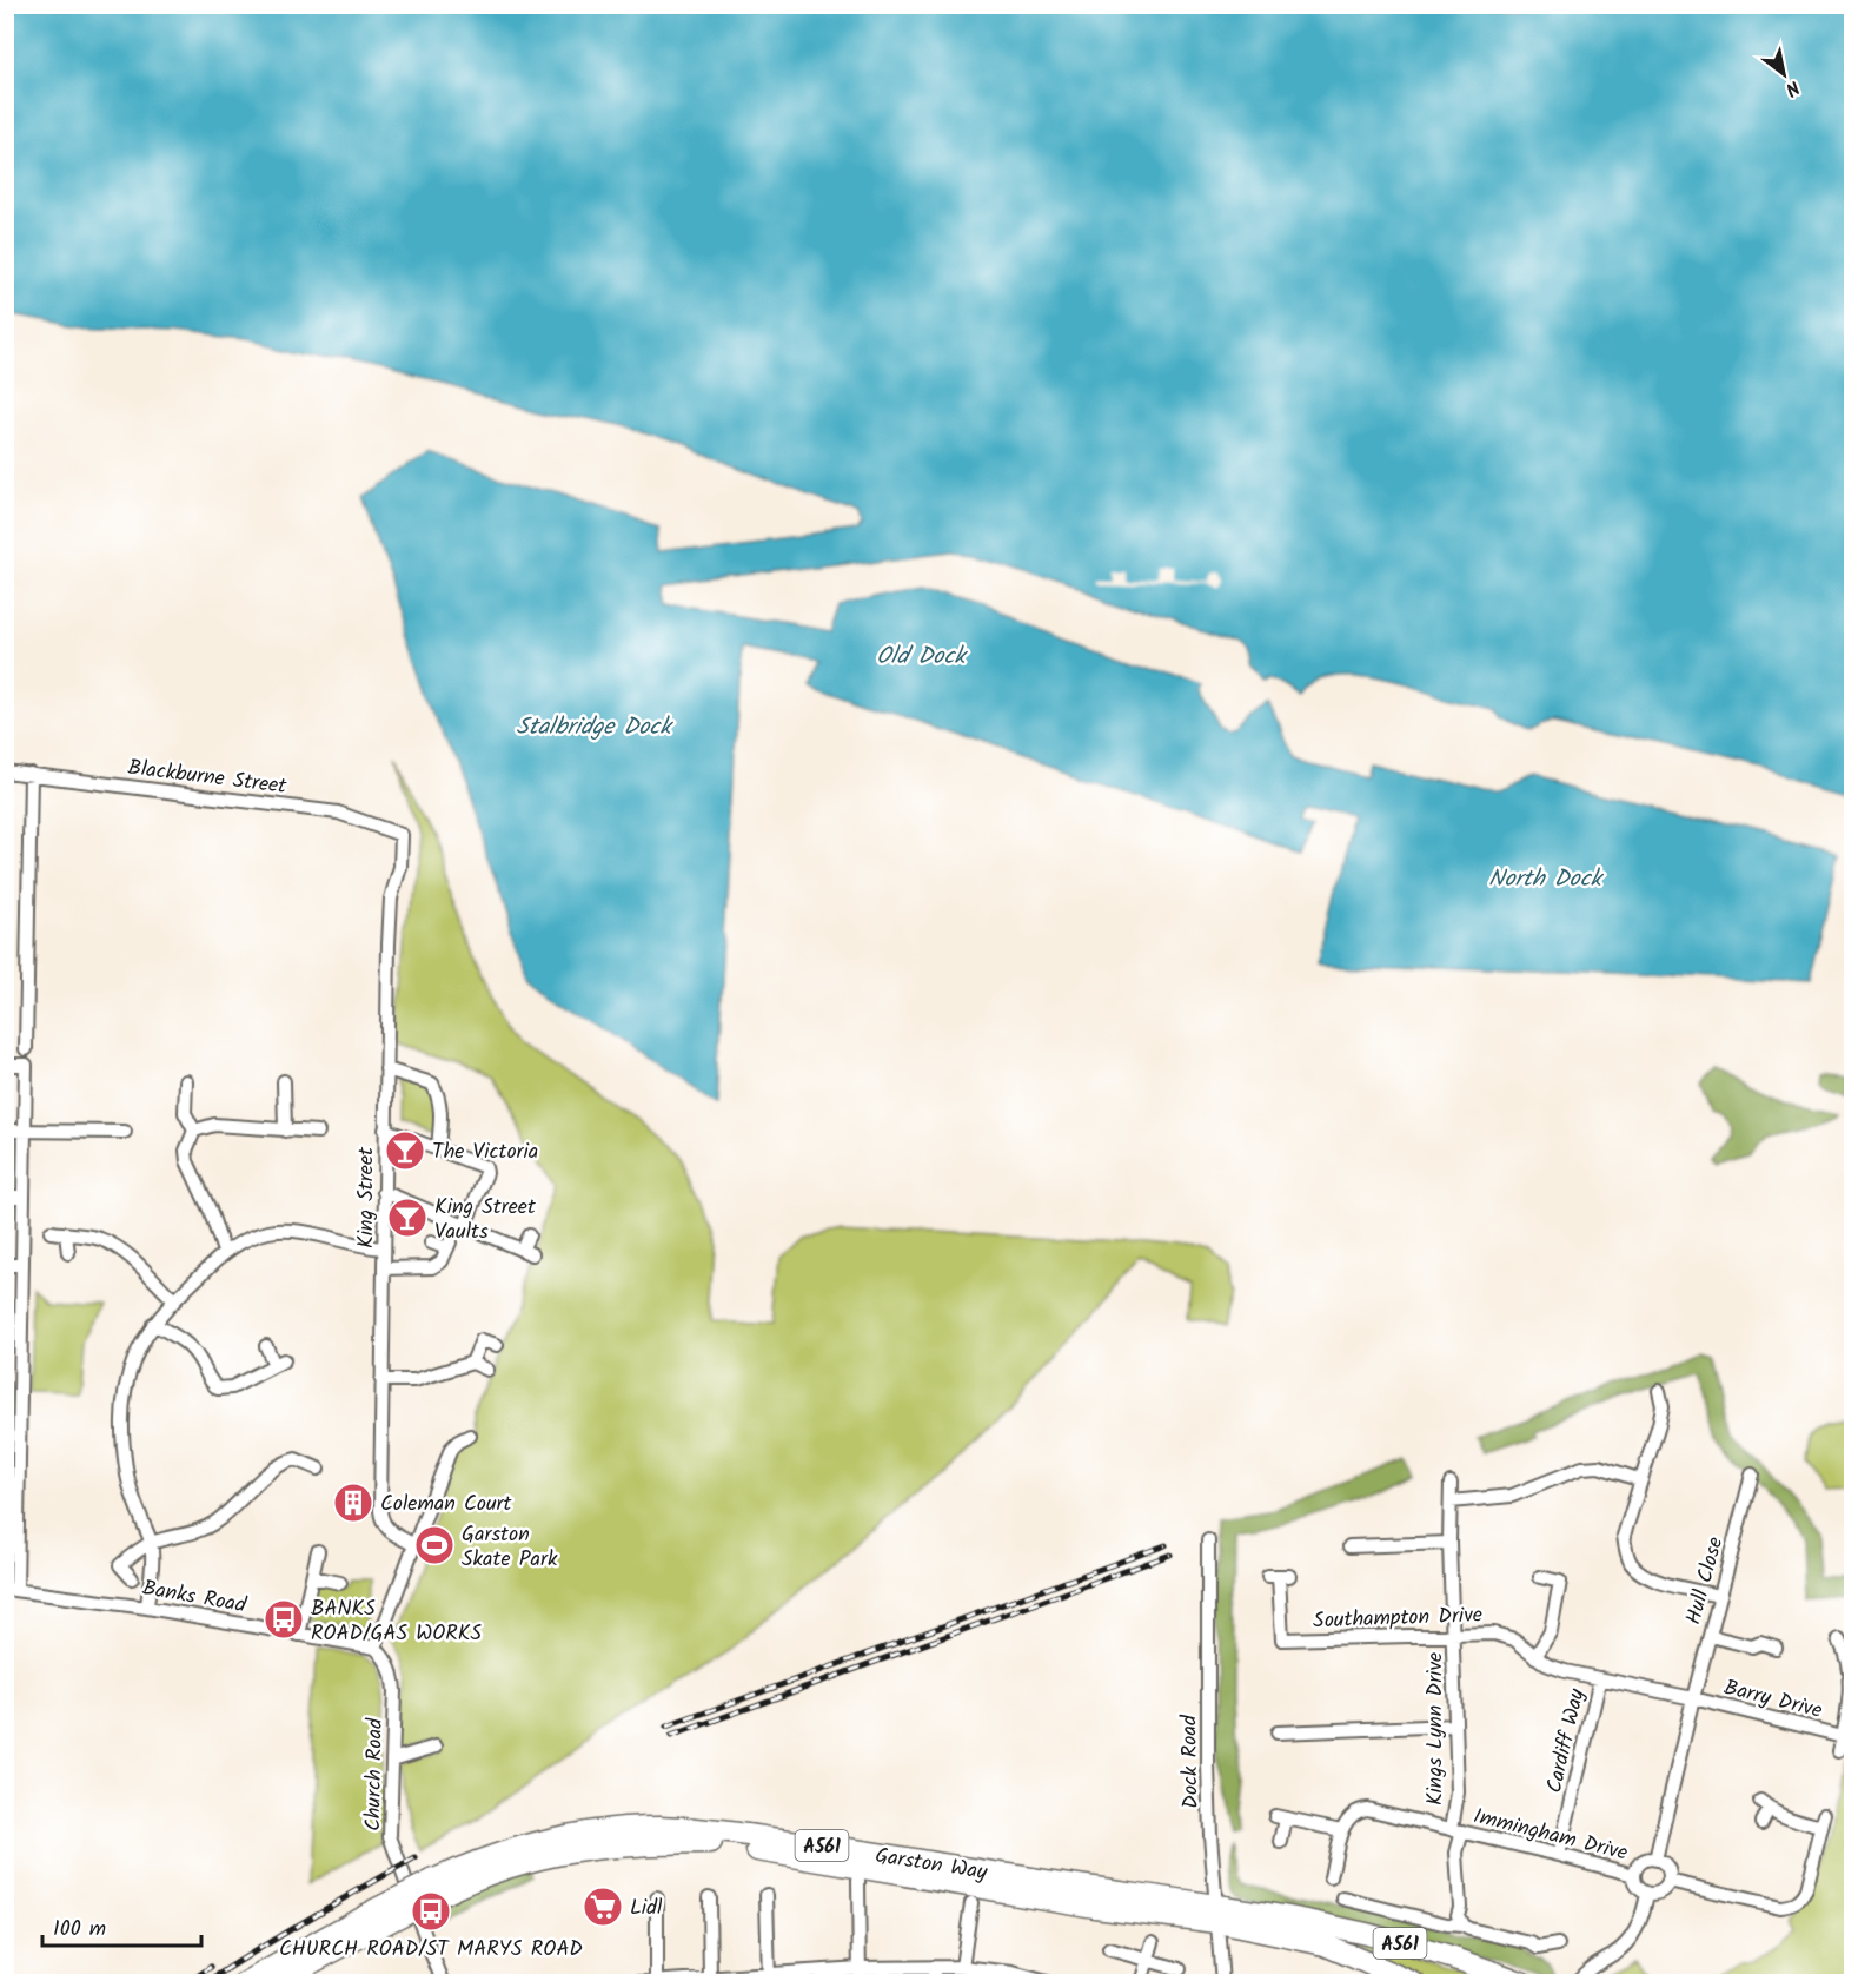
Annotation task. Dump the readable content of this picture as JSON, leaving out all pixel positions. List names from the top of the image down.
{
  "streets": {
    "highway": ["A561", "Garston Way"],
    "street": [
      "Blackburne Street",
      "King Street",
      "Hull Close",
      "Banks Road",
      "Southampton Drive",
      "Barry Drive",
      "Kings Lynn Drive",
      "Cardiff Way",
      "Dock Road",
      "Church Road",
      "Immingham Drive"
    ]
  },
  "crossings": [
    ["Blackburne Street", "King Street"],
    ["Hull Close", "Southampton Drive"],
    ["Hull Close", "Barry Drive"],
    ["Hull Close", "Immingham Drive"],
    ["Banks Road", "Church Road"],
    ["Southampton Drive", "Barry Drive"],
    ["Southampton Drive", "Kings Lynn Drive"],
    ["Southampton Drive", "Cardiff Way"],
    ["Kings Lynn Drive", "Immingham Drive"],
    ["Cardiff Way", "Immingham Drive"],
    ["Dock Road", "Garston Way"]
  ],
  "water": ["Old Dock", "Stalbridge Dock", "North Dock"],
  "places": {
    "bar": ["The Victoria", "King Street Vaults"],
    "building": ["Coleman Court"],
    "sports": ["Garston Skate Park"],
    "bus stop": ["BANKS ROAD/GAS WORKS", "CHURCH ROAD/ST MARYS ROAD"],
    "supermarket": ["Lidl"]
  },
  "scale_bar": "100 m",
  "north": "bottom right"
}
